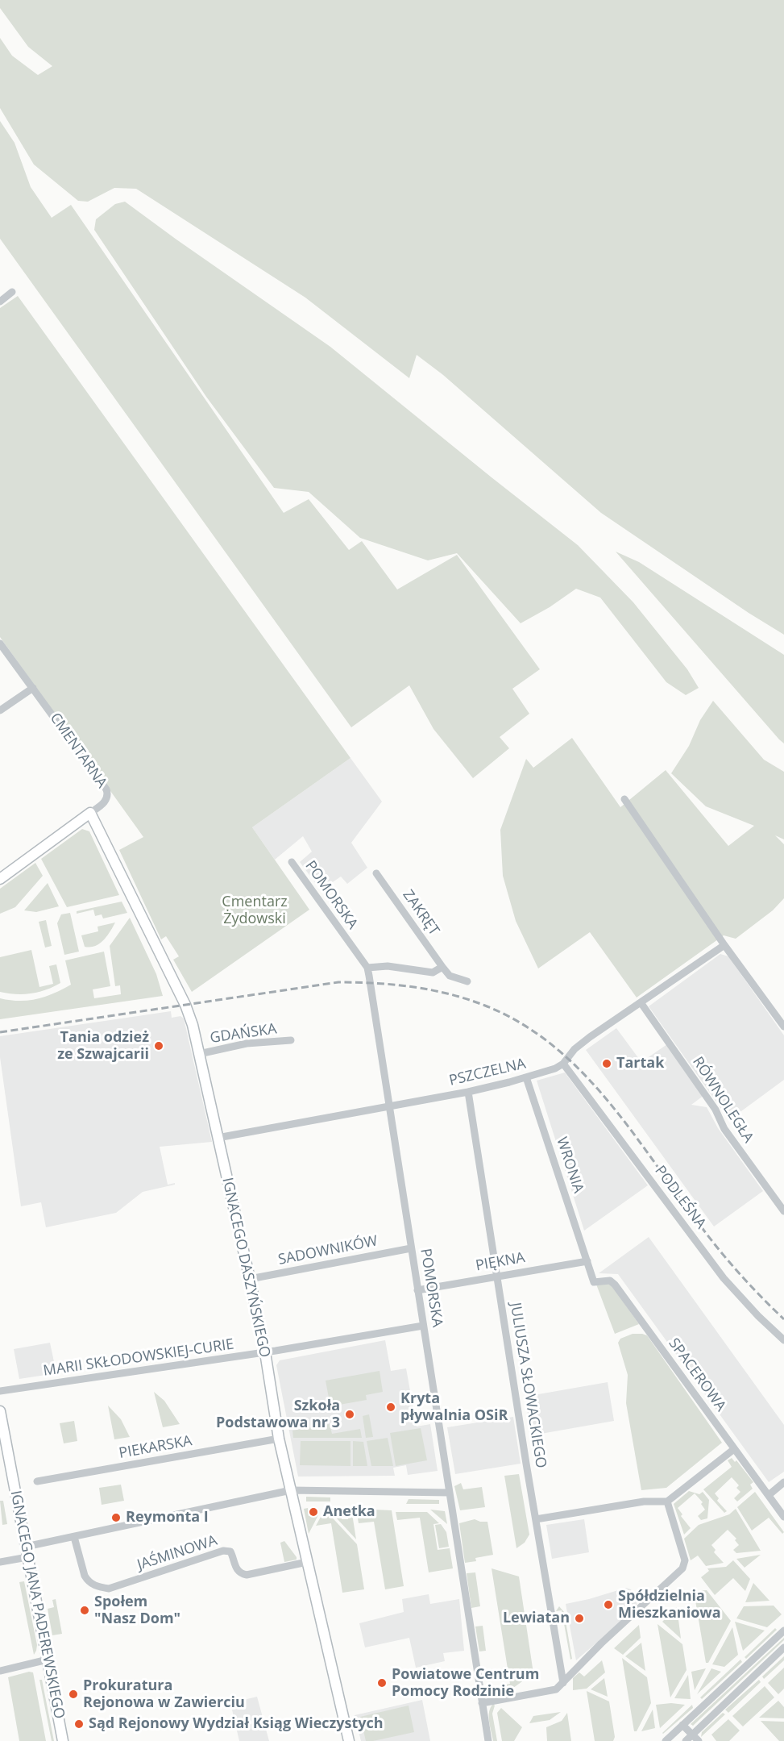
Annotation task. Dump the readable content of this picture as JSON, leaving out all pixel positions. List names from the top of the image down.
{
  "streets": {
    "street": [
      "CMENTARNA",
      "POMORSKA",
      "ZAKRĘT",
      "GDAŃSKA",
      "PSZCZELNA",
      "RÓWNOLEGŁA",
      "WRONIA",
      "PODLEŚNA",
      "SADOWNIKÓW",
      "PIĘKNA",
      "IGNACEGO DASZYŃSKIEGO",
      "MARII SKŁODOWSKIEJ-CURIE",
      "SPACEROWA",
      "JULIUSZA SŁOWACKIEGO",
      "PIEKARSKA",
      "JAŚMINOWA",
      "IGNACEGO JANA PADEREWSKIEGO"
    ]
  },
  "crossings": [
    ["CMENTARNA", "IGNACEGO DASZYŃSKIEGO"],
    ["POMORSKA", "PSZCZELNA"],
    ["POMORSKA", "SADOWNIKÓW"],
    ["POMORSKA", "PIĘKNA"],
    ["POMORSKA", "MARII SKŁODOWSKIEJ-CURIE"],
    ["GDAŃSKA", "IGNACEGO DASZYŃSKIEGO"],
    ["PSZCZELNA", "RÓWNOLEGŁA"],
    ["PSZCZELNA", "WRONIA"],
    ["PSZCZELNA", "PODLEŚNA"],
    ["PSZCZELNA", "IGNACEGO DASZYŃSKIEGO"],
    ["PSZCZELNA", "JULIUSZA SŁOWACKIEGO"],
    ["WRONIA", "PIĘKNA"],
    ["WRONIA", "SPACEROWA"],
    ["SADOWNIKÓW", "IGNACEGO DASZYŃSKIEGO"],
    ["PIĘKNA", "SPACEROWA"],
    ["PIĘKNA", "JULIUSZA SŁOWACKIEGO"],
    ["IGNACEGO DASZYŃSKIEGO", "MARII SKŁODOWSKIEJ-CURIE"],
    ["IGNACEGO DASZYŃSKIEGO", "PIEKARSKA"],
    ["IGNACEGO DASZYŃSKIEGO", "JAŚMINOWA"]
  ],
  "parks": ["Cmentarz Żydowski"],
  "places": [
    "Tania odzież ze Szwajcarii",
    "Tartak",
    "Kryta pływalnia OSiR",
    "Szkoła Podstawowa nr 3",
    "Anetka",
    "Reymonta I",
    "Spółdzielnia Mieszkaniowa",
    "Społem \"Nasz Dom\"",
    "Lewiatan",
    "Powiatowe Centrum Pomocy Rodzinie",
    "Prokuratura Rejonowa w Zawierciu",
    "Sąd Rejonowy Wydział Ksiąg Wieczystych"
  ]
}
